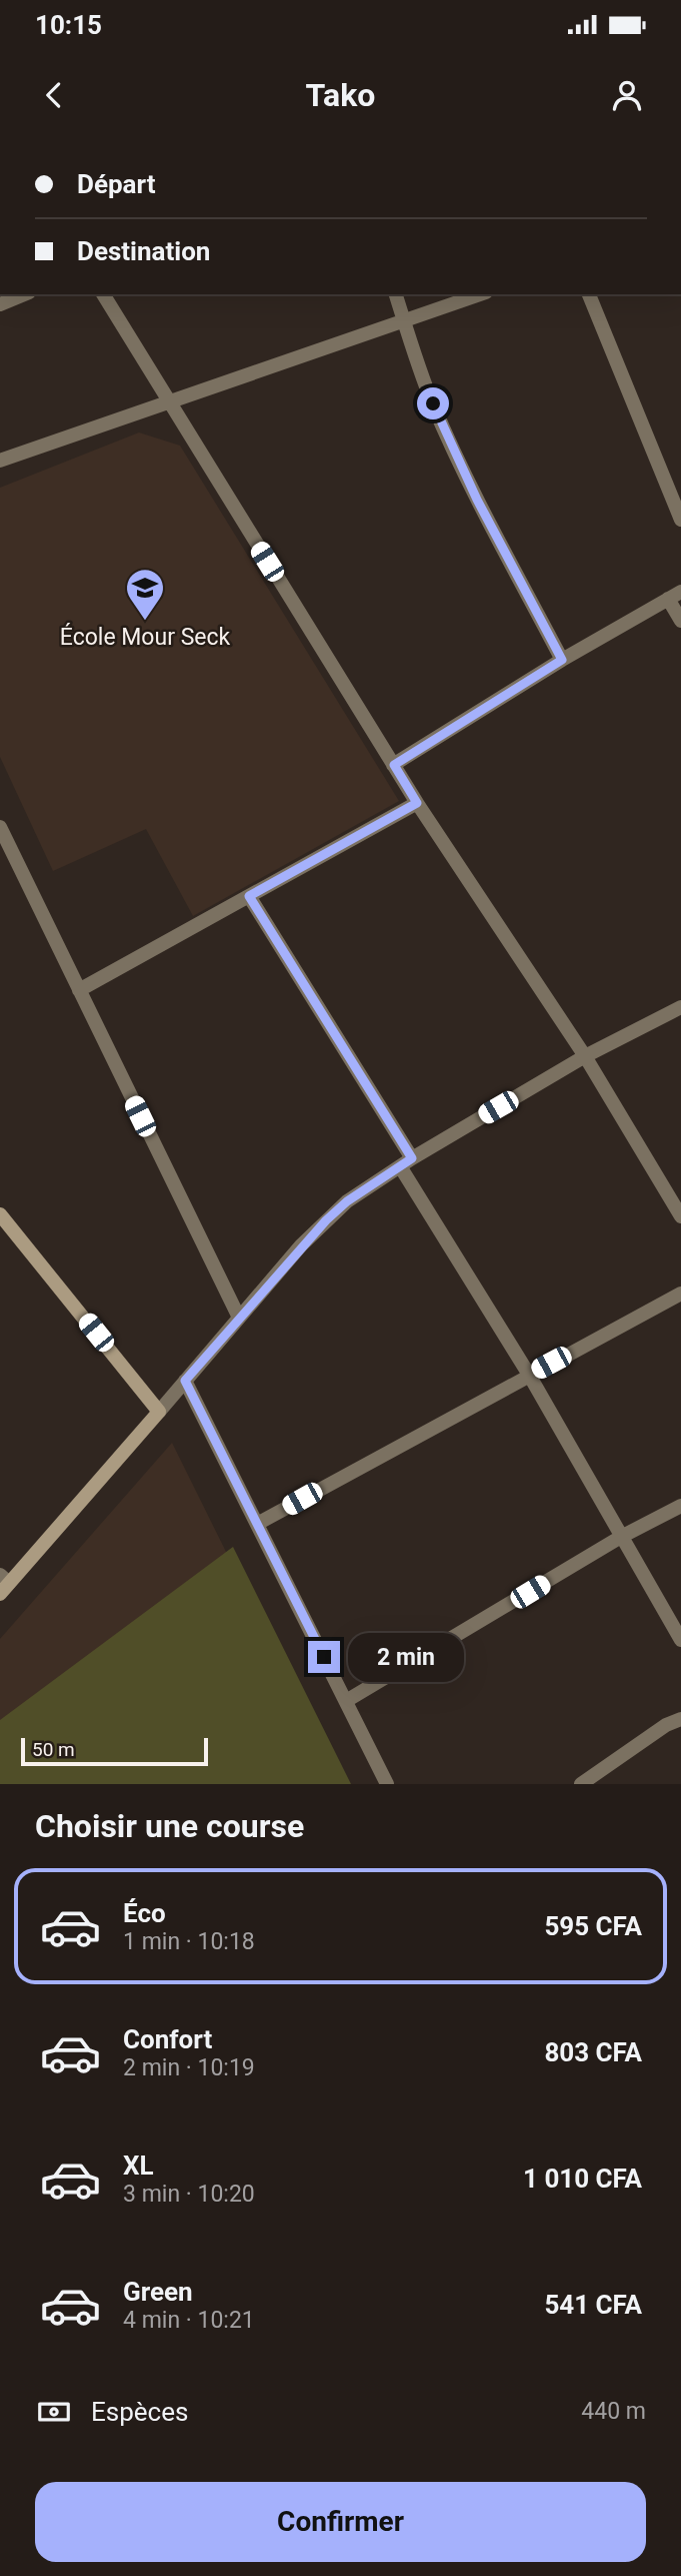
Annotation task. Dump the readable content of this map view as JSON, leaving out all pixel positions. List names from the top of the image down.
{
  "places": {
    "school or university": ["École Mour Seck"]
  },
  "scale_bar": "50 m",
  "page": {
    "status": "10:15",
    "header": "Tako",
    "banner": ["Départ", "Destination"],
    "bubble": "2 min",
    "scale": "50 m",
    "heading": "Choisir une course",
    "list": [
      {
        "name": "Éco",
        "note": "1 min · 10:18",
        "value": "595 CFA"
      },
      {
        "name": "Confort",
        "note": "2 min · 10:19",
        "value": "803 CFA"
      },
      {
        "name": "XL",
        "note": "3 min · 10:20",
        "value": "1 010 CFA"
      },
      {
        "name": "Green",
        "note": "4 min · 10:21",
        "value": "541 CFA"
      }
    ],
    "pay": ["Espèces", "440 m"],
    "buttons": "Confirmer"
  }
}
